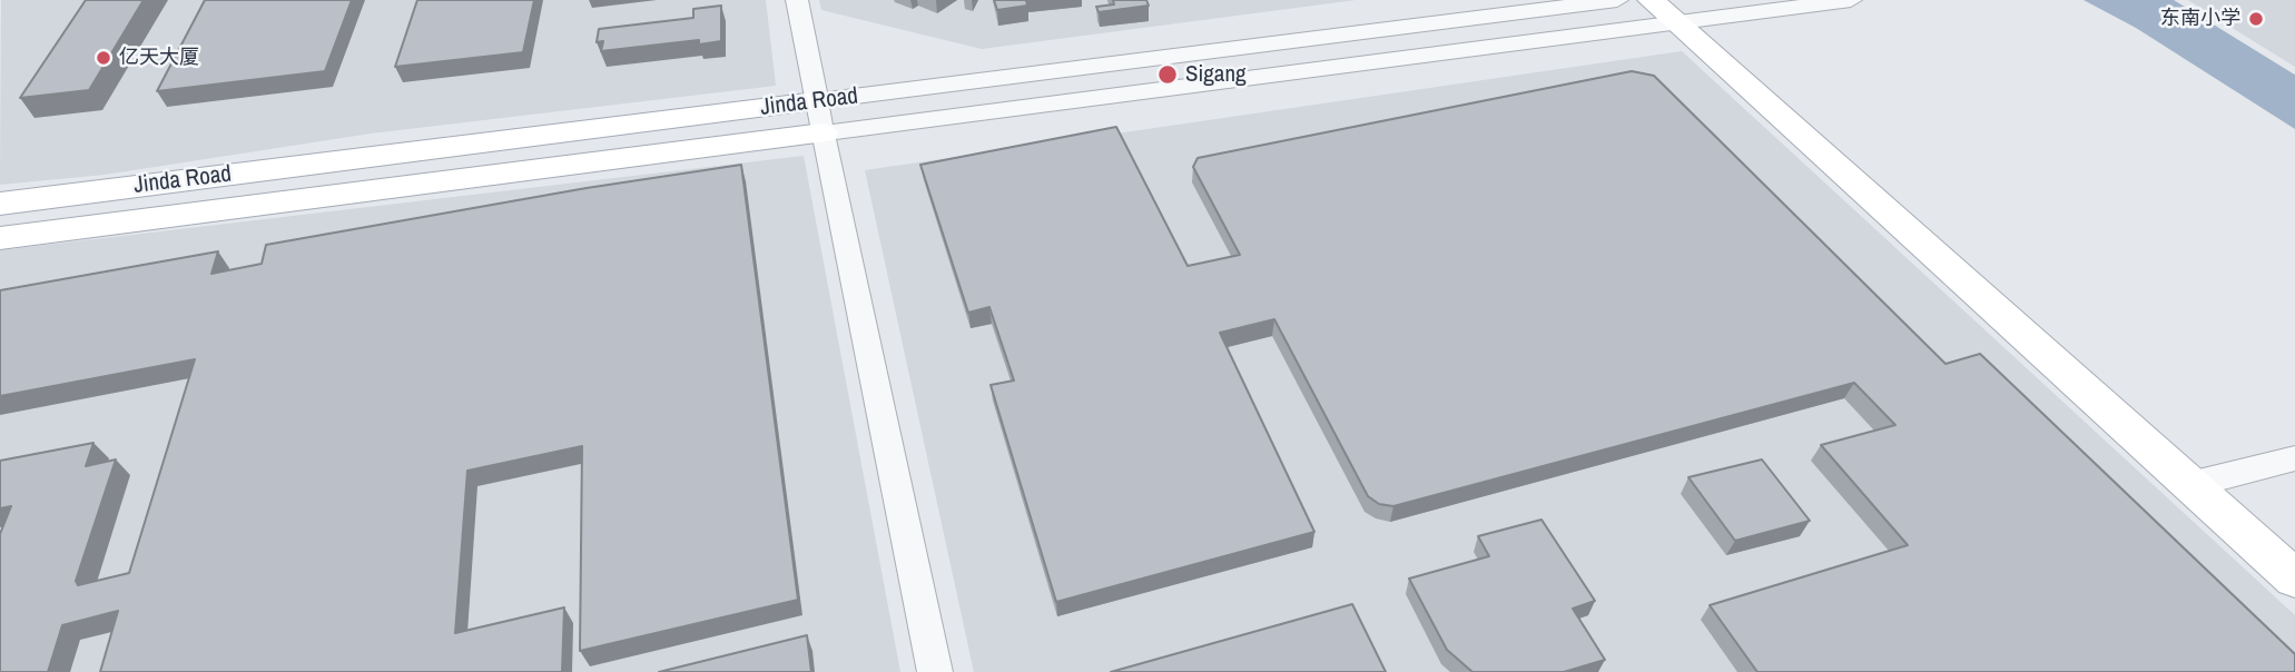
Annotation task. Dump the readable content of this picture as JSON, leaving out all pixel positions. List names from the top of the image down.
{
  "streets": {
    "main road": ["Jinda Road"]
  },
  "places": ["东南小学", "亿天大厦", "Sigang"]
}
